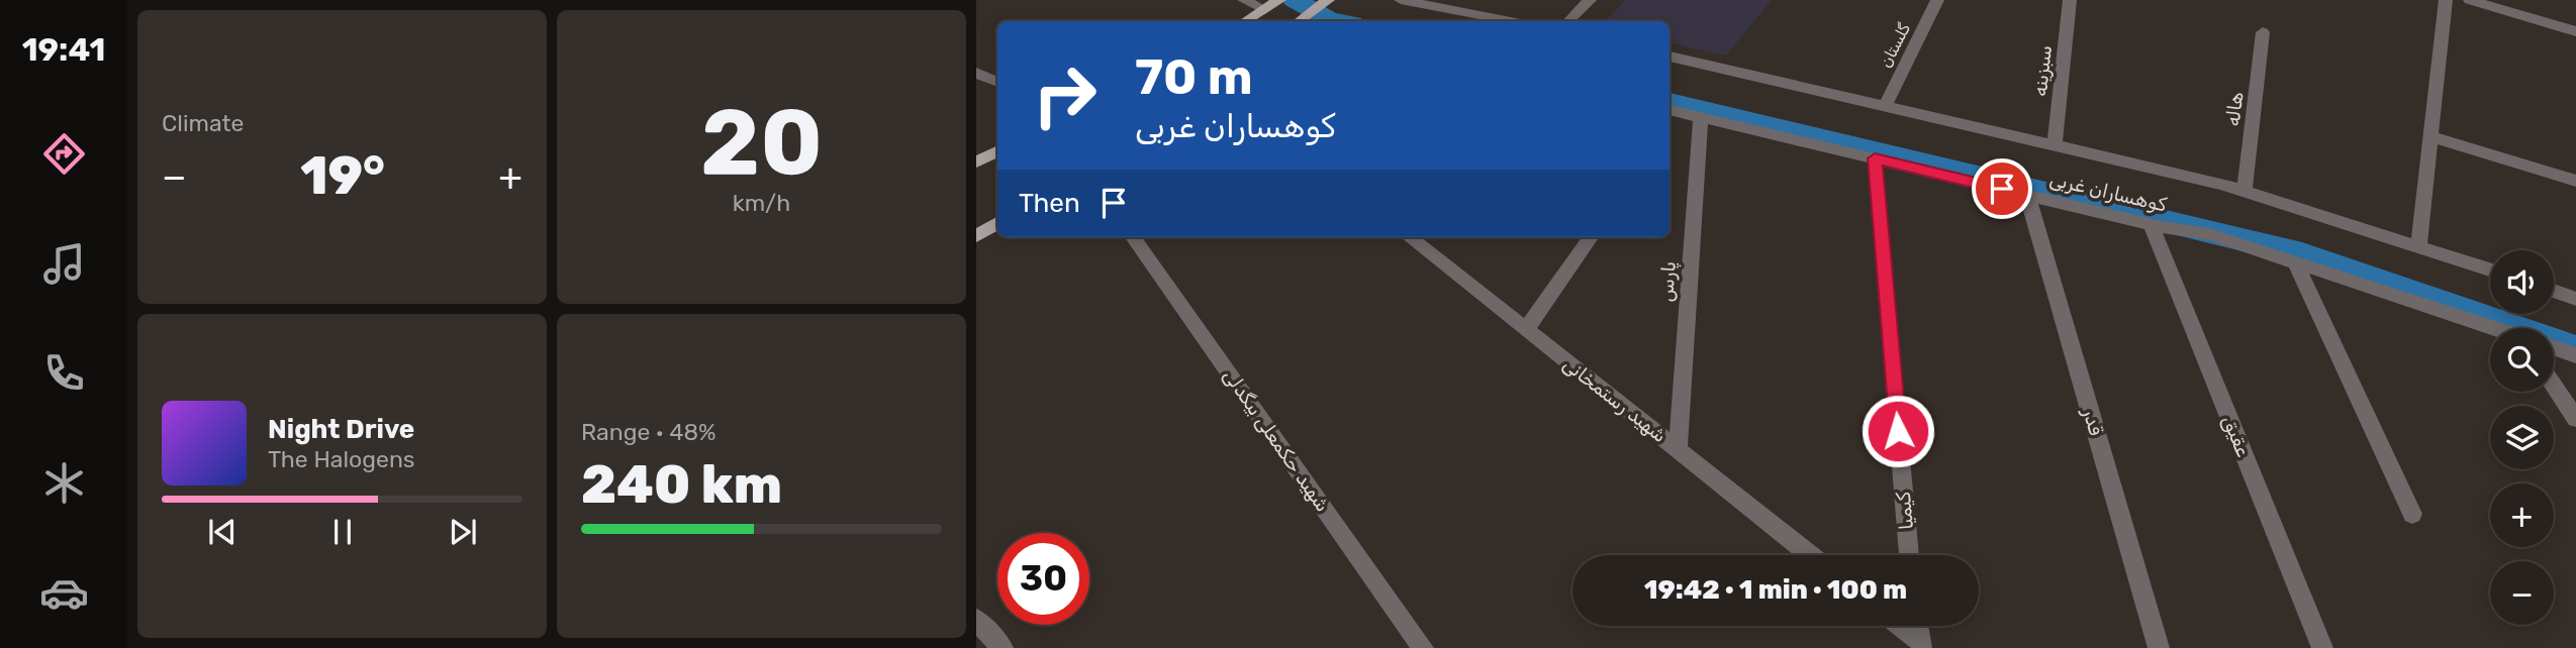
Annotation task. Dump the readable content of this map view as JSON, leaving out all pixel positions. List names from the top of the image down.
{
  "streets": {
    "street": [
      "گلستان",
      "سبزینه",
      "هاله",
      "کوهساران غربی",
      "پارس",
      "شهید رستمخانی",
      "قدر",
      "عقیق",
      "شهید حکمعلی بیگدلی",
      "کیمیا"
    ]
  },
  "crossings": [
    ["گلستان", "کوهساران غربی"],
    ["سبزینه", "کوهساران غربی"],
    ["هاله", "کوهساران غربی"],
    ["کوهساران غربی", "پارس"],
    ["کوهساران غربی", "قدر"],
    ["کوهساران غربی", "عقیق"],
    ["کوهساران غربی", "کیمیا"],
    ["پارس", "شهید رستمخانی"]
  ],
  "page": {
    "tabs": "19:41",
    "tile": [
      "Climate",
      ["20", "km/h"],
      ["Range · 48%", "240 km"]
    ],
    "turn": ["70 m", "کوهساران غربی"],
    "heat": ["−", "19°", "+"],
    "then": "Then",
    "map_buttons": ["+", "−"],
    "song": ["Night Drive", "The Halogens"],
    "limit": "30",
    "trip": "19:42 · 1 min · 100 m"
  }
}
